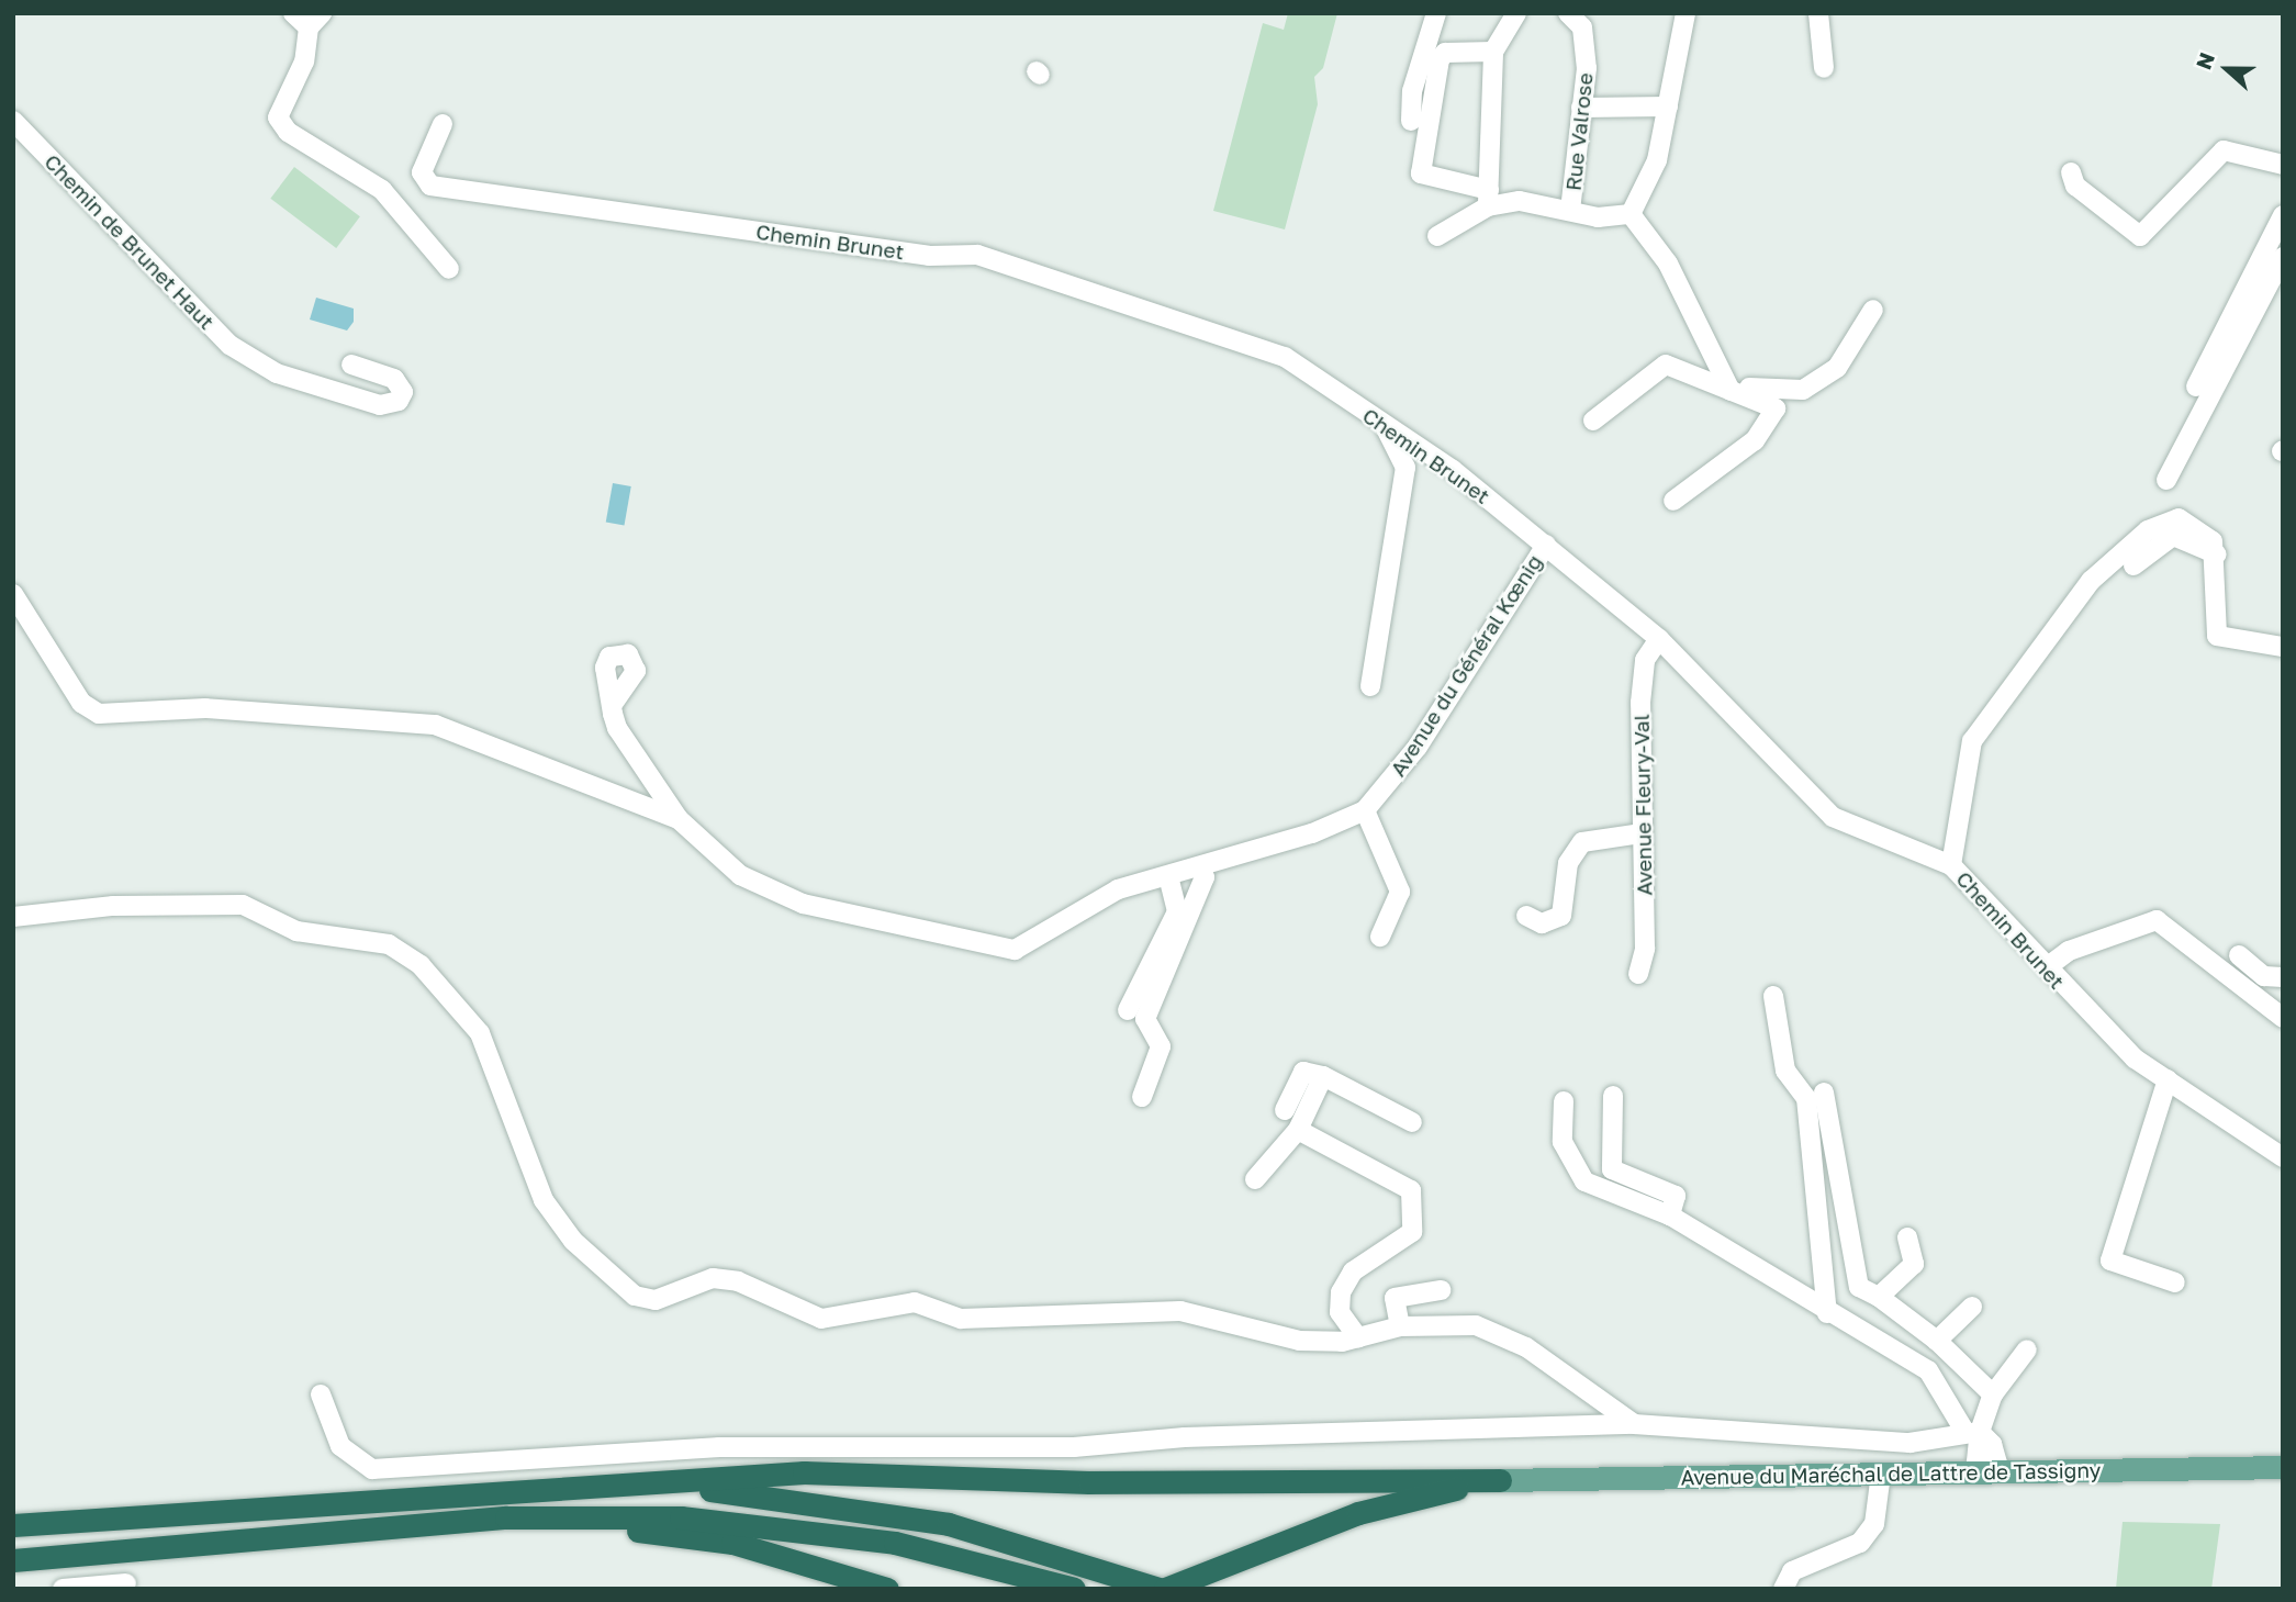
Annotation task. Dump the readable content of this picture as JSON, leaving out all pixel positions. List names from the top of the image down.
{
  "streets": {
    "main road": ["Avenue du Maréchal de Lattre de Tassigny"],
    "street": [
      "Rue Valrose",
      "Chemin de Brunet Haut",
      "Chemin Brunet",
      "Avenue du Général Kœnig",
      "Avenue Fleury-Val"
    ]
  },
  "crossings": [
    ["Chemin Brunet", "Avenue du Général Kœnig"],
    ["Chemin Brunet", "Avenue Fleury-Val"]
  ],
  "north": "left"
}
